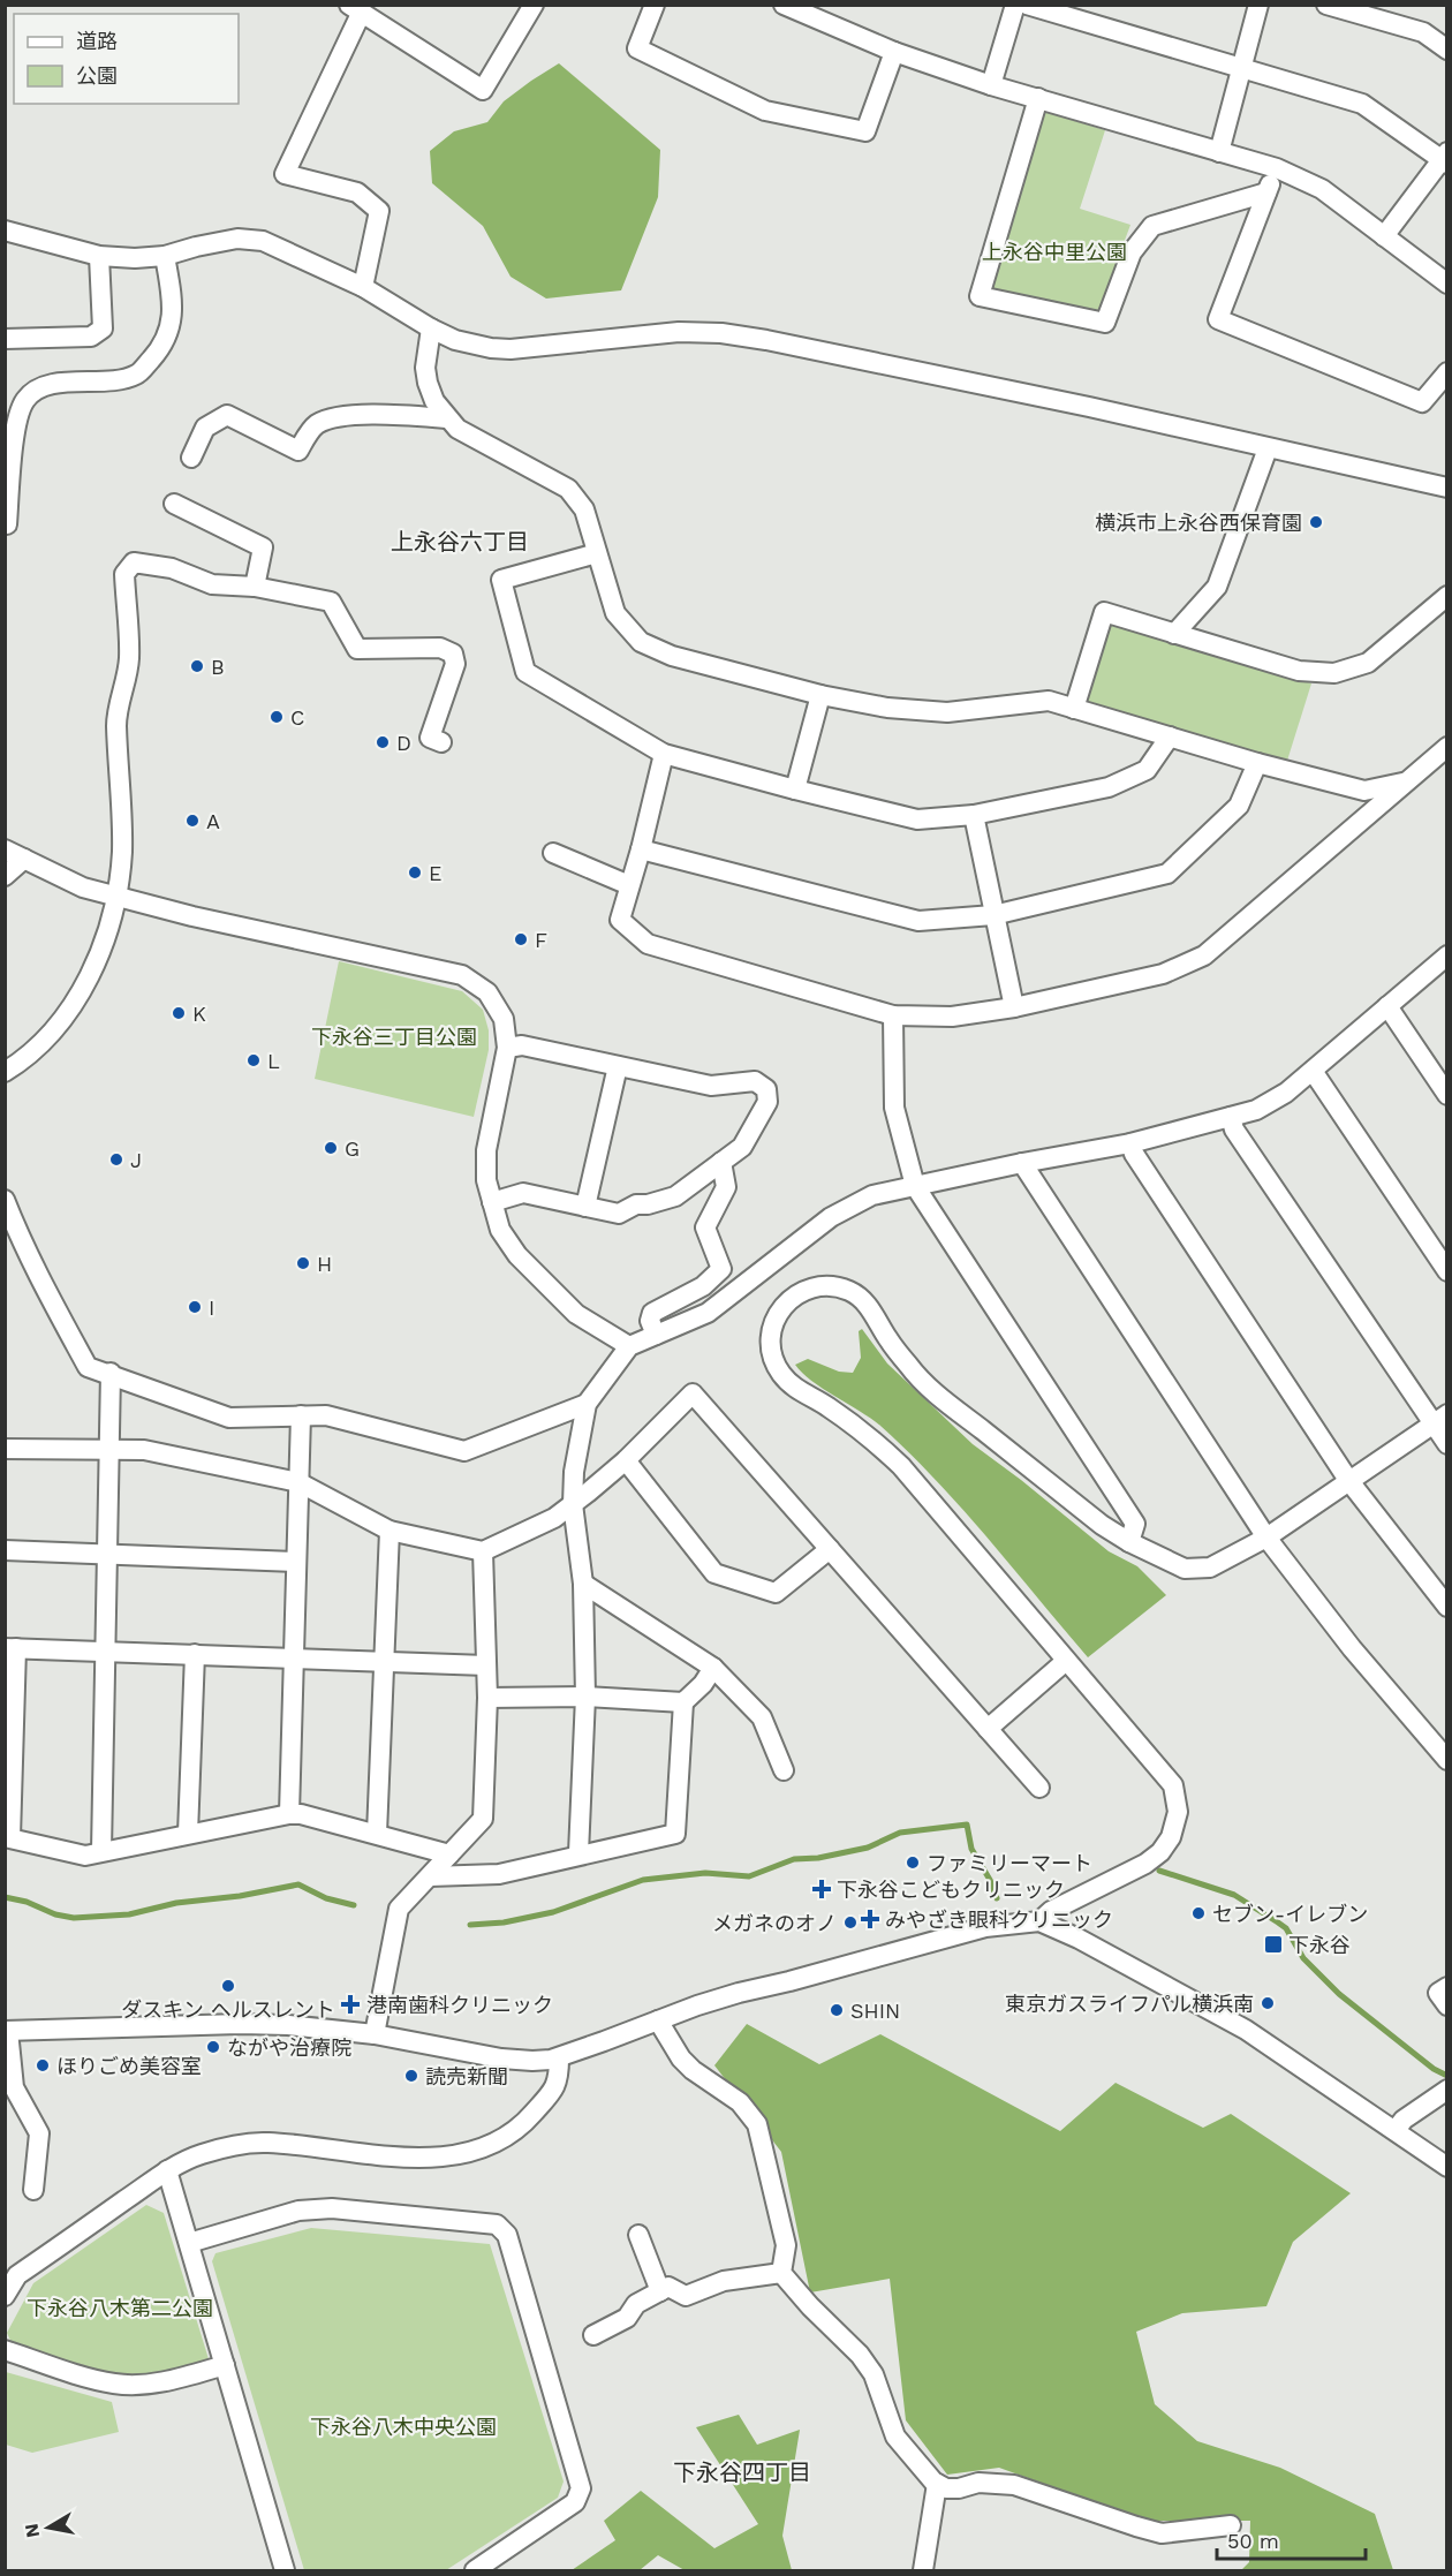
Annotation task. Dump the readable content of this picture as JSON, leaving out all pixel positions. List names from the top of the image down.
{
  "districts": ["上永谷六丁目", "下永谷四丁目"],
  "parks": [
    "上永谷中里公園",
    "下永谷三丁目公園",
    "下永谷八木第二公園",
    "下永谷八木中央公園"
  ],
  "places": {
    "other": [
      "横浜市上永谷西保育園",
      "B",
      "C",
      "D",
      "A",
      "E",
      "F",
      "K",
      "L",
      "G",
      "J",
      "H",
      "I",
      "ファミリーマート",
      "セブン-イレブン",
      "メガネのオノ",
      "ダスキン ヘルスレント",
      "東京ガスライフパル横浜南",
      "SHIN",
      "ながや治療院",
      "ほりごめ美容室",
      "読売新聞"
    ],
    "health": ["下永谷こどもクリニック", "みやざき眼科クリニック", "港南歯科クリニック"],
    "transit": ["下永谷"]
  },
  "legend": ["道路", "公園"],
  "scale_bar": "50 m",
  "north": "left"
}
